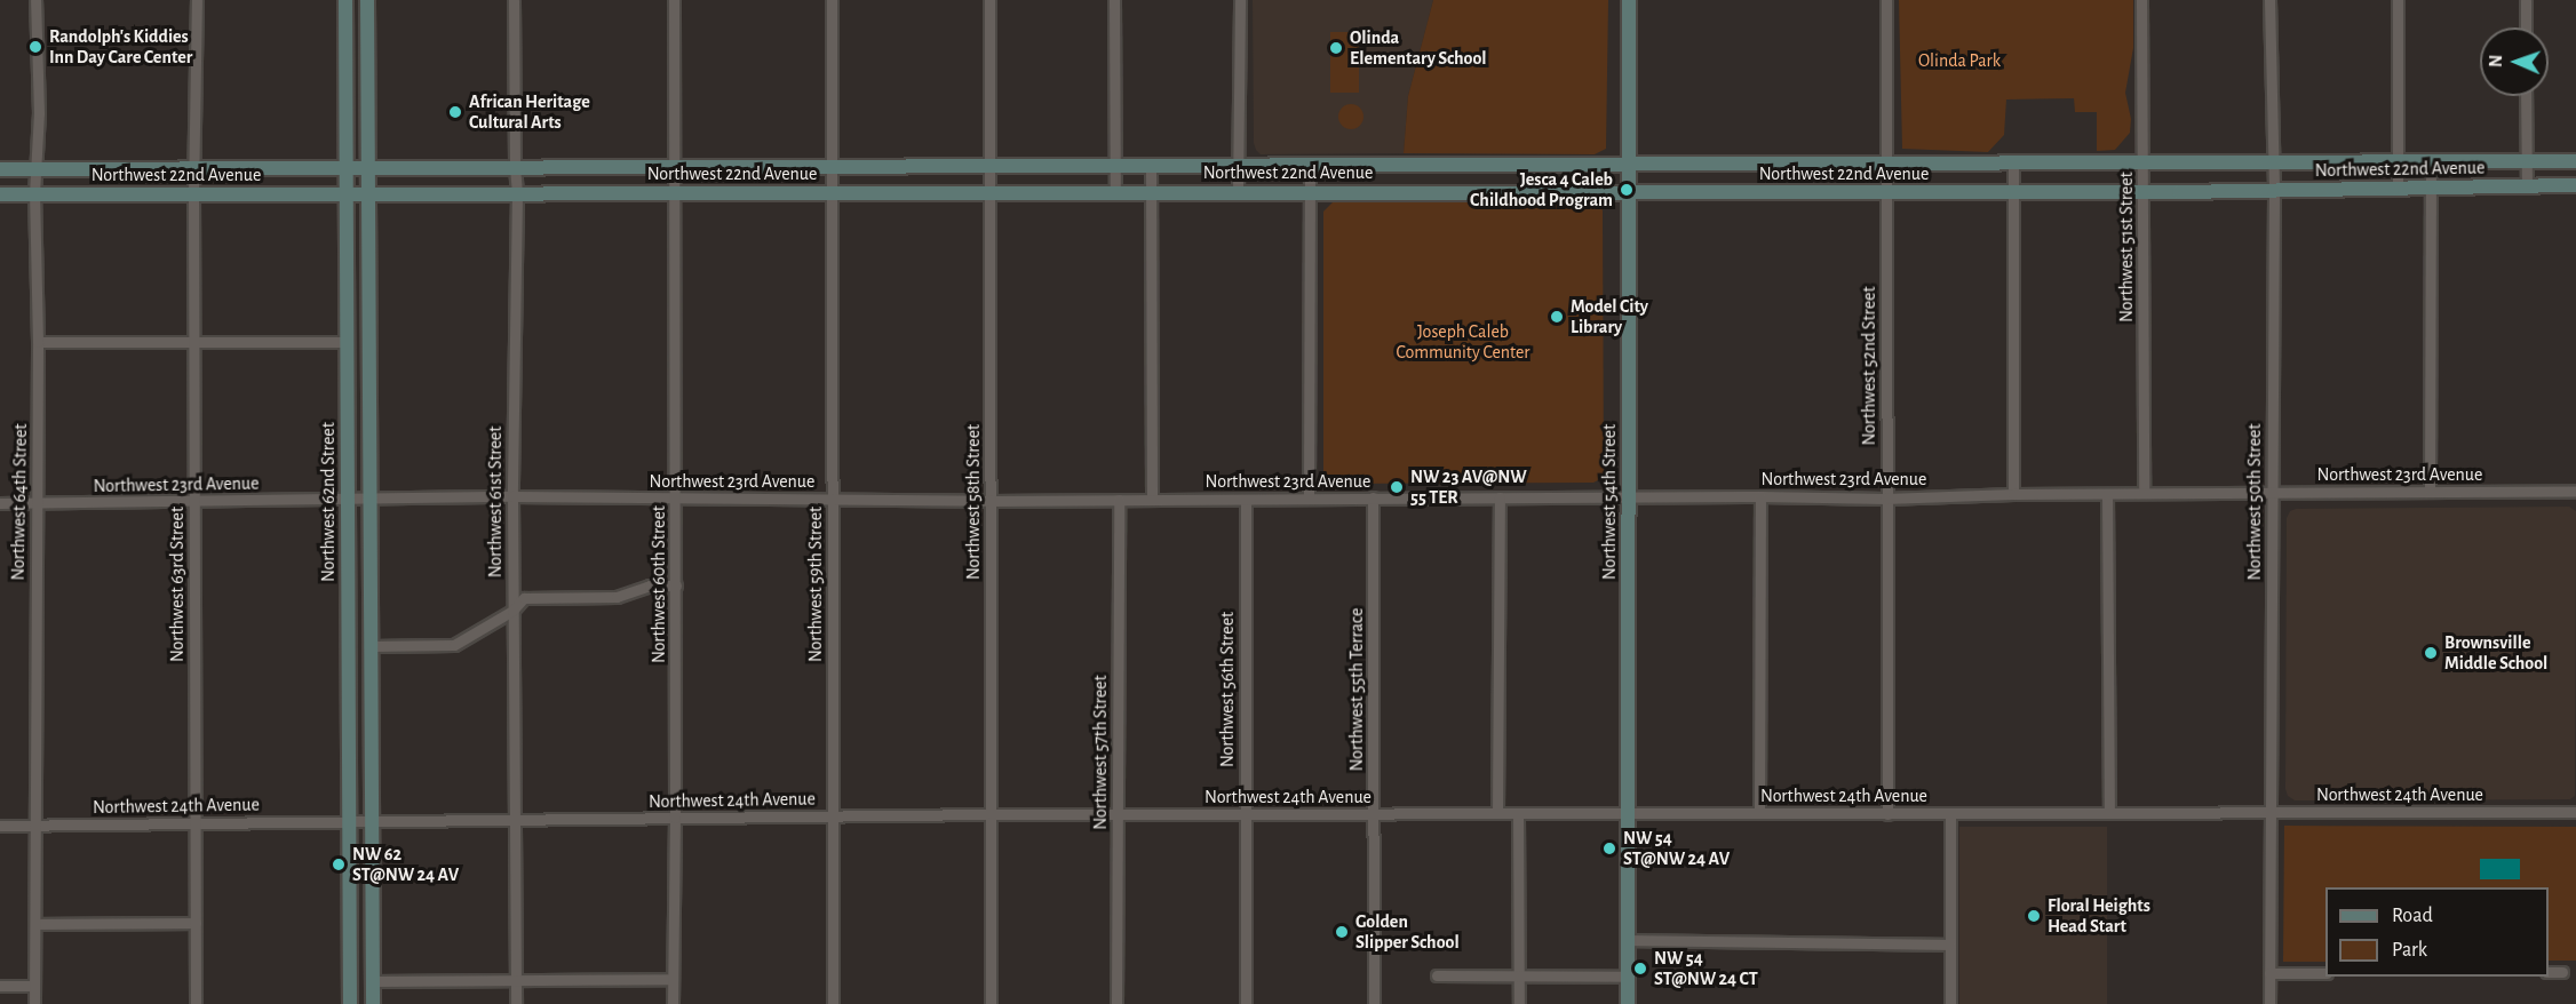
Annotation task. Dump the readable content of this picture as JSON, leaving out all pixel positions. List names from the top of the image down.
{
  "streets": {
    "main road": ["Northwest 22nd Avenue", "Northwest 62nd Street", "Northwest 54th Street"],
    "street": [
      "Northwest 51st Street",
      "Northwest 52nd Street",
      "Northwest 23rd Avenue",
      "Northwest 64th Street",
      "Northwest 61st Street",
      "Northwest 58th Street",
      "Northwest 50th Street",
      "Northwest 63rd Street",
      "Northwest 60th Street",
      "Northwest 59th Street",
      "Northwest 56th Street",
      "Northwest 55th Terrace",
      "Northwest 57th Street",
      "Northwest 24th Avenue"
    ]
  },
  "crossings": [
    ["Northwest 22nd Avenue", "Northwest 51st Street"],
    ["Northwest 22nd Avenue", "Northwest 52nd Street"],
    ["Northwest 22nd Avenue", "Northwest 64th Street"],
    ["Northwest 22nd Avenue", "Northwest 62nd Street"],
    ["Northwest 22nd Avenue", "Northwest 61st Street"],
    ["Northwest 22nd Avenue", "Northwest 58th Street"],
    ["Northwest 22nd Avenue", "Northwest 54th Street"],
    ["Northwest 22nd Avenue", "Northwest 50th Street"],
    ["Northwest 22nd Avenue", "Northwest 63rd Street"],
    ["Northwest 22nd Avenue", "Northwest 60th Street"],
    ["Northwest 22nd Avenue", "Northwest 59th Street"],
    ["Northwest 51st Street", "Northwest 23rd Avenue"],
    ["Northwest 52nd Street", "Northwest 23rd Avenue"],
    ["Northwest 52nd Street", "Northwest 24th Avenue"],
    ["Northwest 23rd Avenue", "Northwest 64th Street"],
    ["Northwest 23rd Avenue", "Northwest 62nd Street"],
    ["Northwest 23rd Avenue", "Northwest 61st Street"],
    ["Northwest 23rd Avenue", "Northwest 58th Street"],
    ["Northwest 23rd Avenue", "Northwest 54th Street"],
    ["Northwest 23rd Avenue", "Northwest 50th Street"],
    ["Northwest 23rd Avenue", "Northwest 63rd Street"],
    ["Northwest 23rd Avenue", "Northwest 60th Street"],
    ["Northwest 23rd Avenue", "Northwest 59th Street"],
    ["Northwest 23rd Avenue", "Northwest 56th Street"],
    ["Northwest 23rd Avenue", "Northwest 55th Terrace"],
    ["Northwest 23rd Avenue", "Northwest 57th Street"],
    ["Northwest 64th Street", "Northwest 24th Avenue"],
    ["Northwest 62nd Street", "Northwest 24th Avenue"],
    ["Northwest 61st Street", "Northwest 24th Avenue"],
    ["Northwest 58th Street", "Northwest 24th Avenue"],
    ["Northwest 54th Street", "Northwest 24th Avenue"],
    ["Northwest 50th Street", "Northwest 24th Avenue"],
    ["Northwest 63rd Street", "Northwest 24th Avenue"],
    ["Northwest 60th Street", "Northwest 24th Avenue"],
    ["Northwest 59th Street", "Northwest 24th Avenue"],
    ["Northwest 56th Street", "Northwest 24th Avenue"],
    ["Northwest 55th Terrace", "Northwest 24th Avenue"],
    ["Northwest 57th Street", "Northwest 24th Avenue"]
  ],
  "parks": ["Olinda Park", "Joseph Caleb Community Center"],
  "places": [
    "Randolph's Kiddies Inn Day Care Center",
    "Olinda Elementary School",
    "African Heritage Cultural Arts",
    "Jesca 4 Caleb Childhood Program",
    "Model City Library",
    "NW 23 AV@NW 55 TER",
    "Brownsville Middle School",
    "NW 54 ST@NW 24 AV",
    "NW 62 ST@NW 24 AV",
    "Floral Heights Head Start",
    "Golden Slipper School",
    "NW 54 ST@NW 24 CT"
  ],
  "legend": ["Road", "Park"],
  "north": "left"
}
